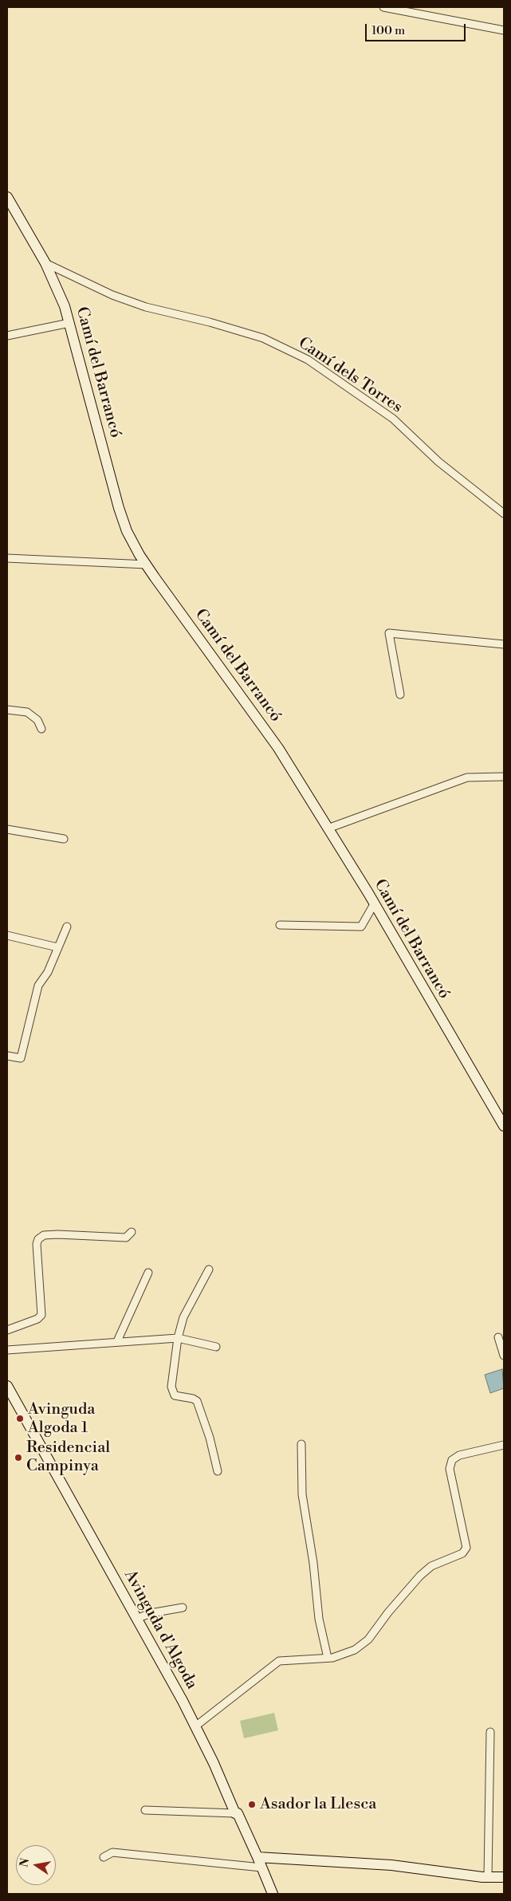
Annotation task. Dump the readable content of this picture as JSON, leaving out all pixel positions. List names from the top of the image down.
{
  "streets": {
    "street": ["Camí del Barrancó", "Camí dels Torres", "Avinguda d'Algoda"]
  },
  "crossings": [
    ["Camí del Barrancó", "Camí dels Torres"]
  ],
  "places": ["Avinguda Algoda 1", "Residencial Campinya", "Asador la Llesca"],
  "scale_bar": "100 m",
  "north": "left"
}
